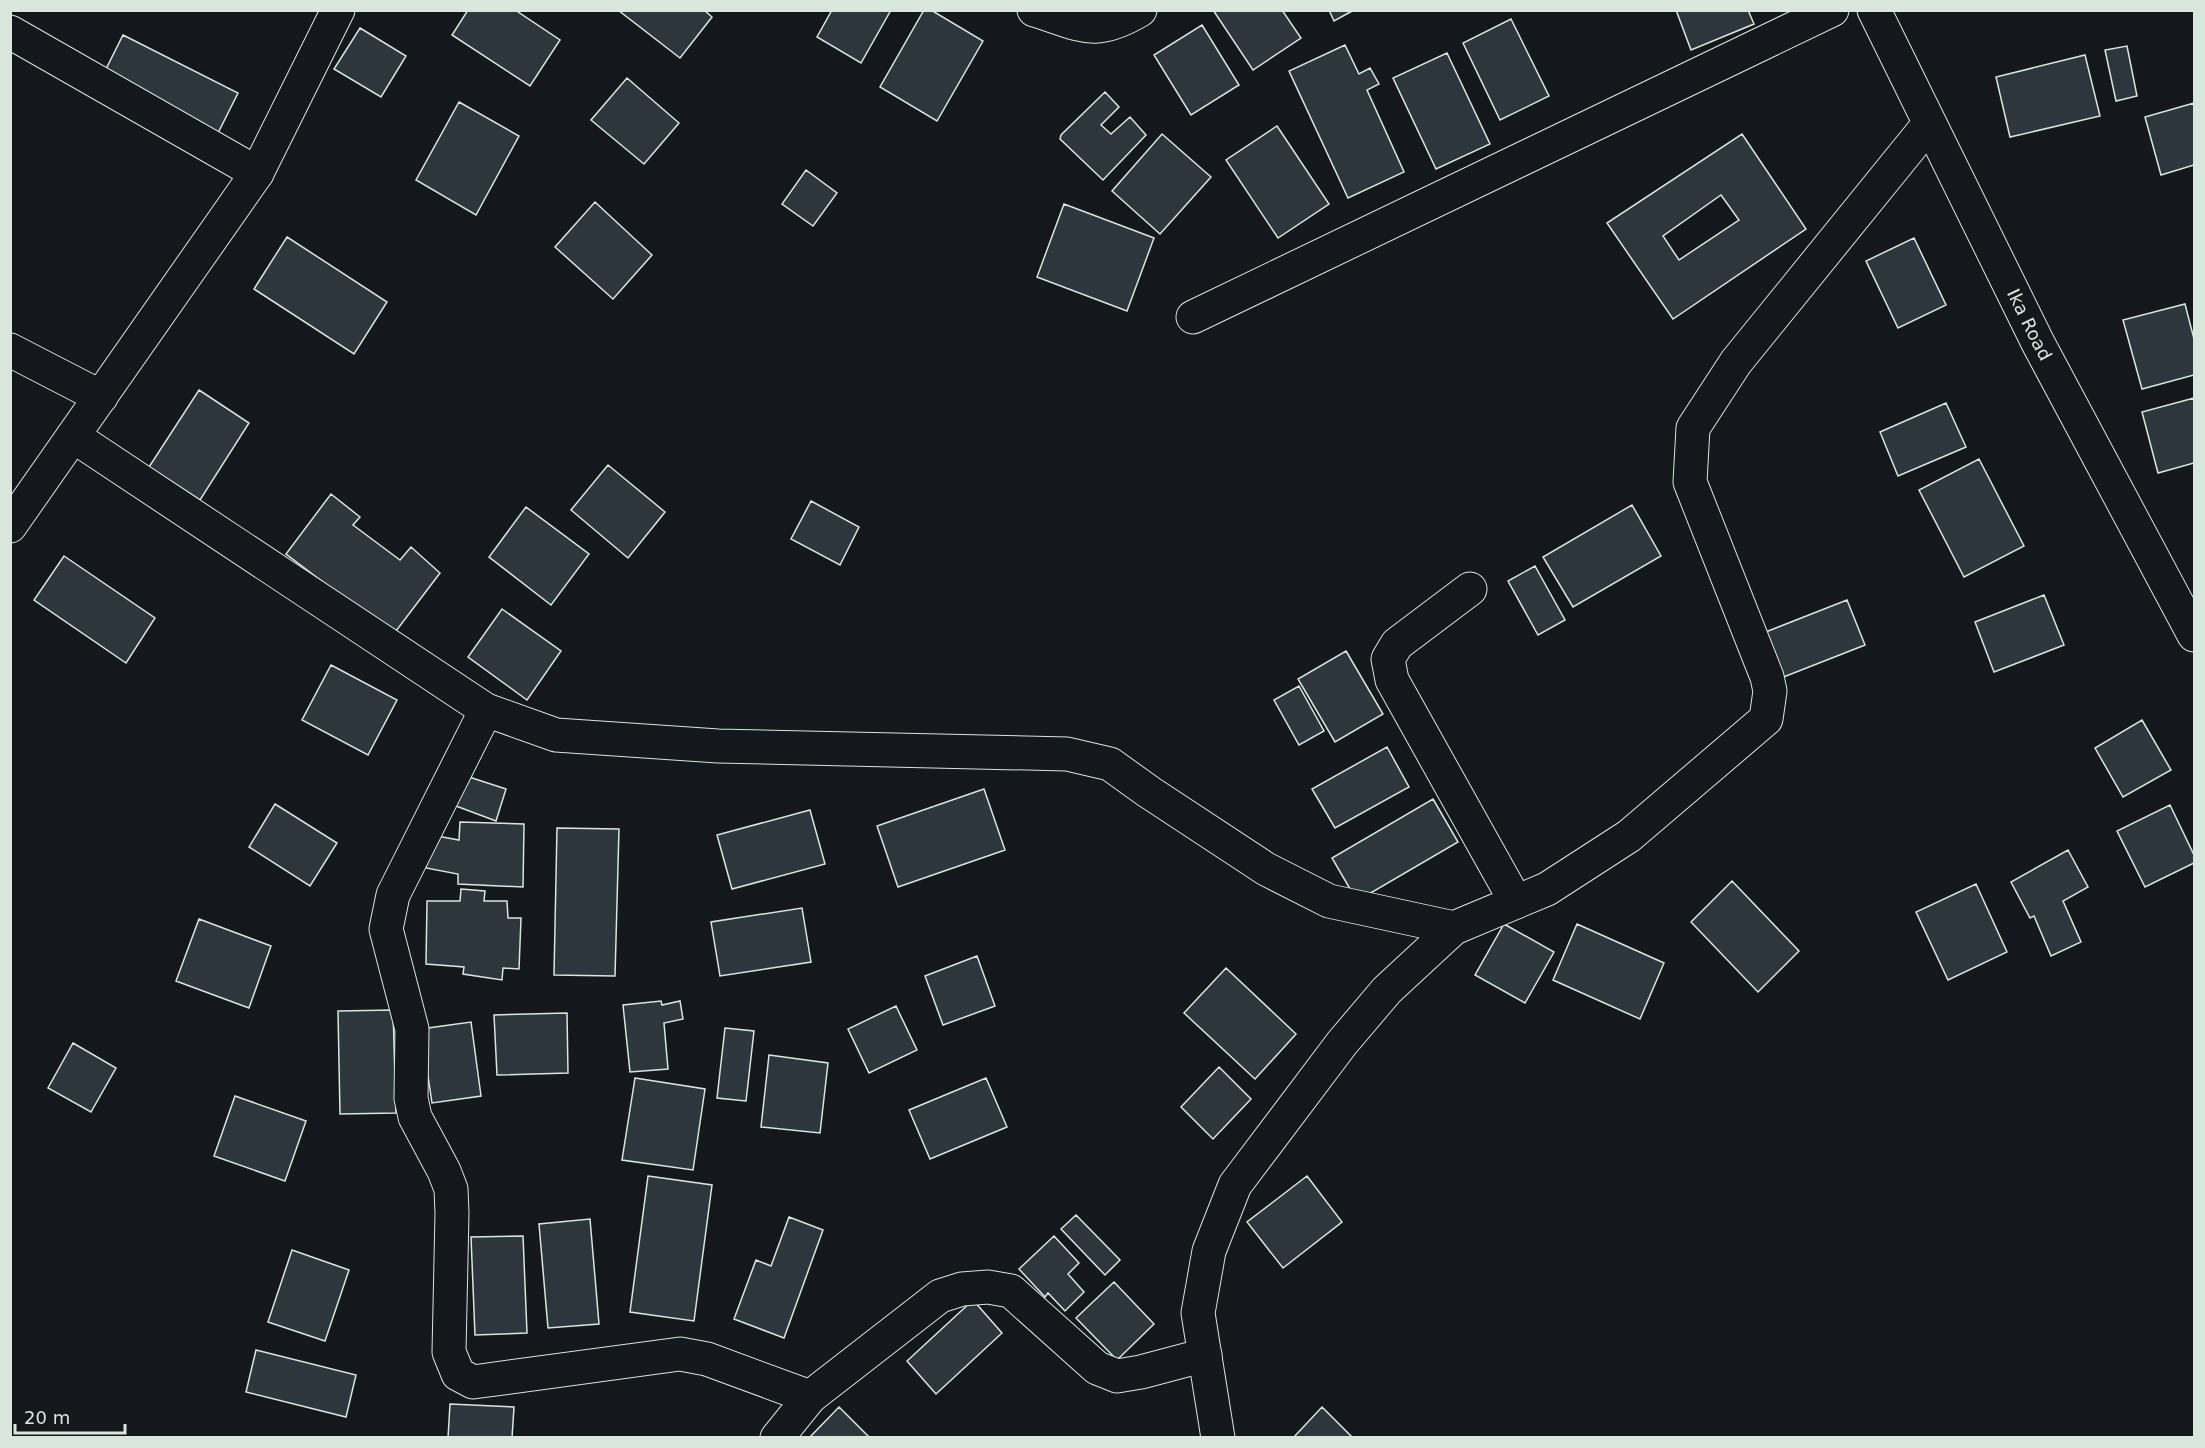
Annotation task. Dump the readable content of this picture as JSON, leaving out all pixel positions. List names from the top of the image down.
{
  "streets": {
    "street": ["Ika Road"]
  },
  "scale_bar": "20 m"
}
